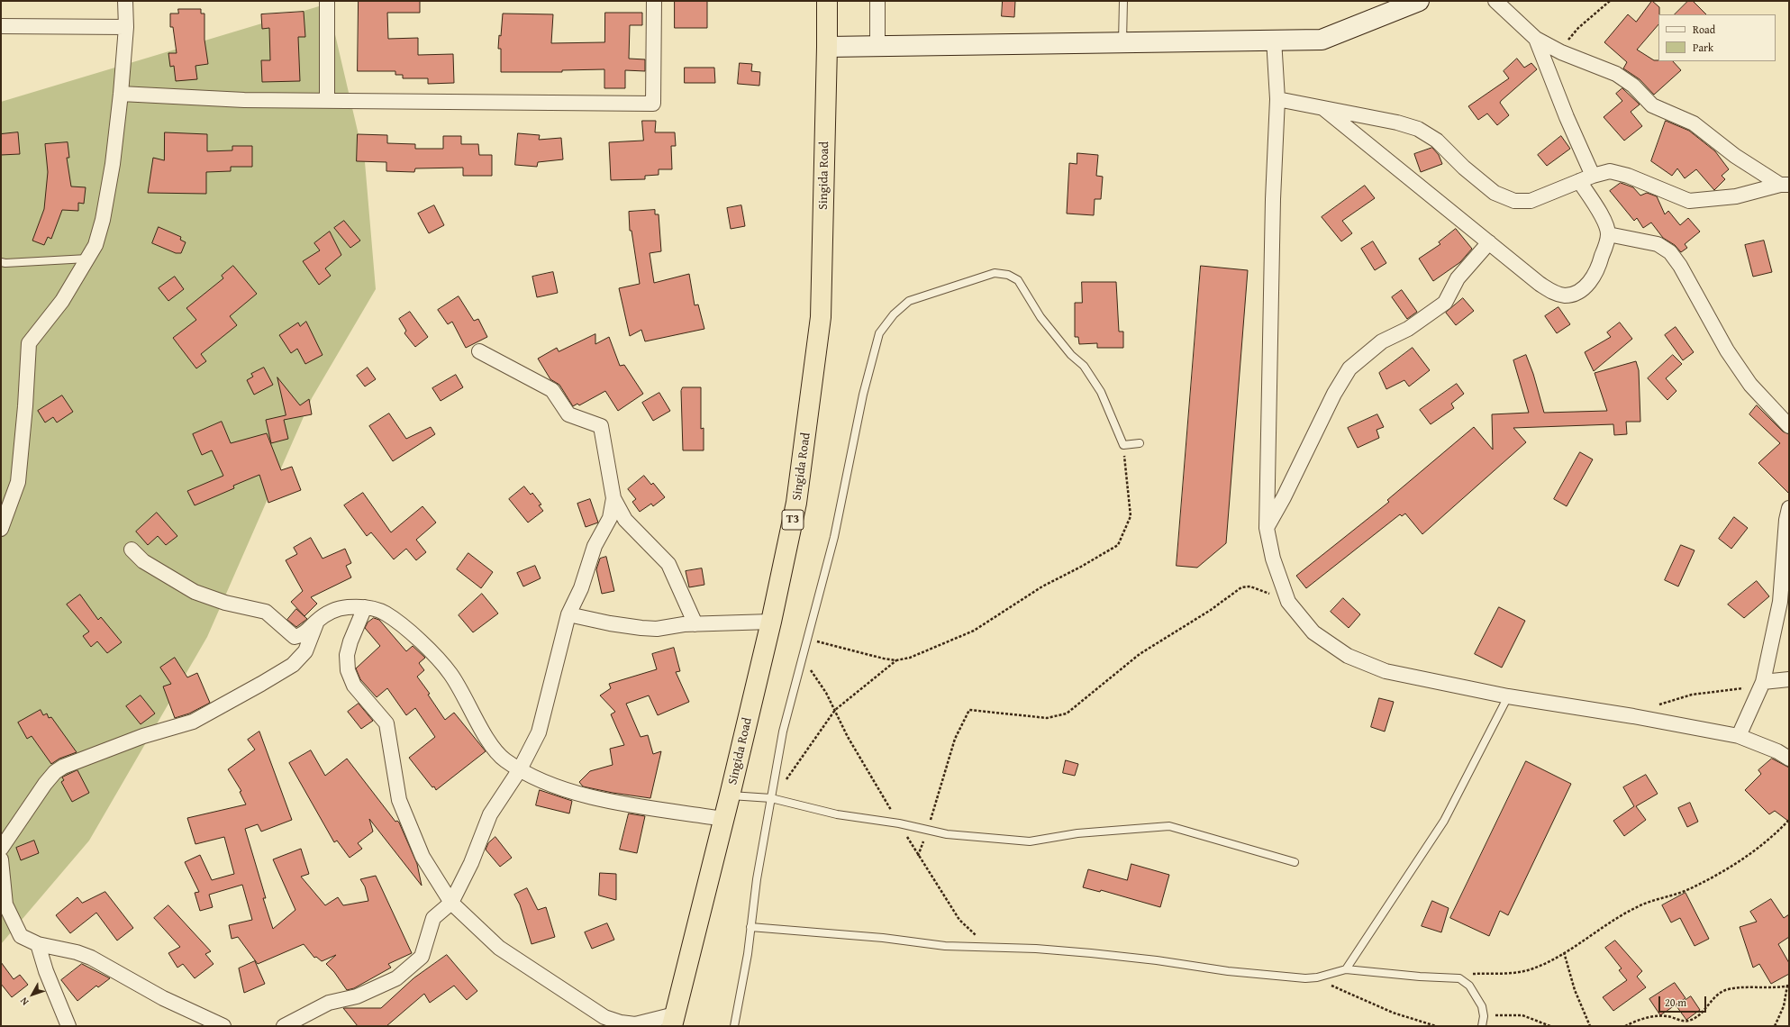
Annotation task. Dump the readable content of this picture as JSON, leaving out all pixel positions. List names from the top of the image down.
{
  "streets": {
    "highway": ["Singida Road", "T3"]
  },
  "legend": ["Road", "Park"],
  "scale_bar": "20 m",
  "north": "bottom left"
}
